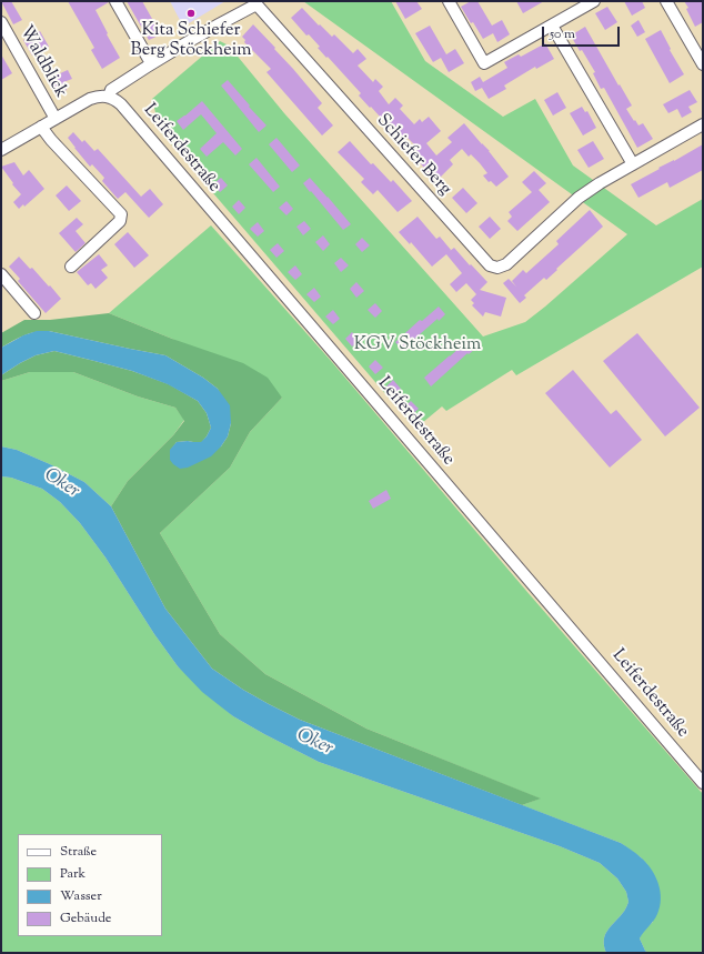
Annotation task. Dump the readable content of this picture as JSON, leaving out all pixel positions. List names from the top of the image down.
{
  "streets": {
    "street": ["Waldblick", "Leiferdestraße", "Schiefer Berg"]
  },
  "crossings": [
    ["Leiferdestraße", "Schiefer Berg"]
  ],
  "water": ["Oker"],
  "parks": ["KGV Stöckheim"],
  "places": ["Kita Schiefer Berg Stöckheim"],
  "legend": [
    "Straße",
    "Park",
    "Wasser",
    "Gebäude"
  ],
  "scale_bar": "50 m"
}
